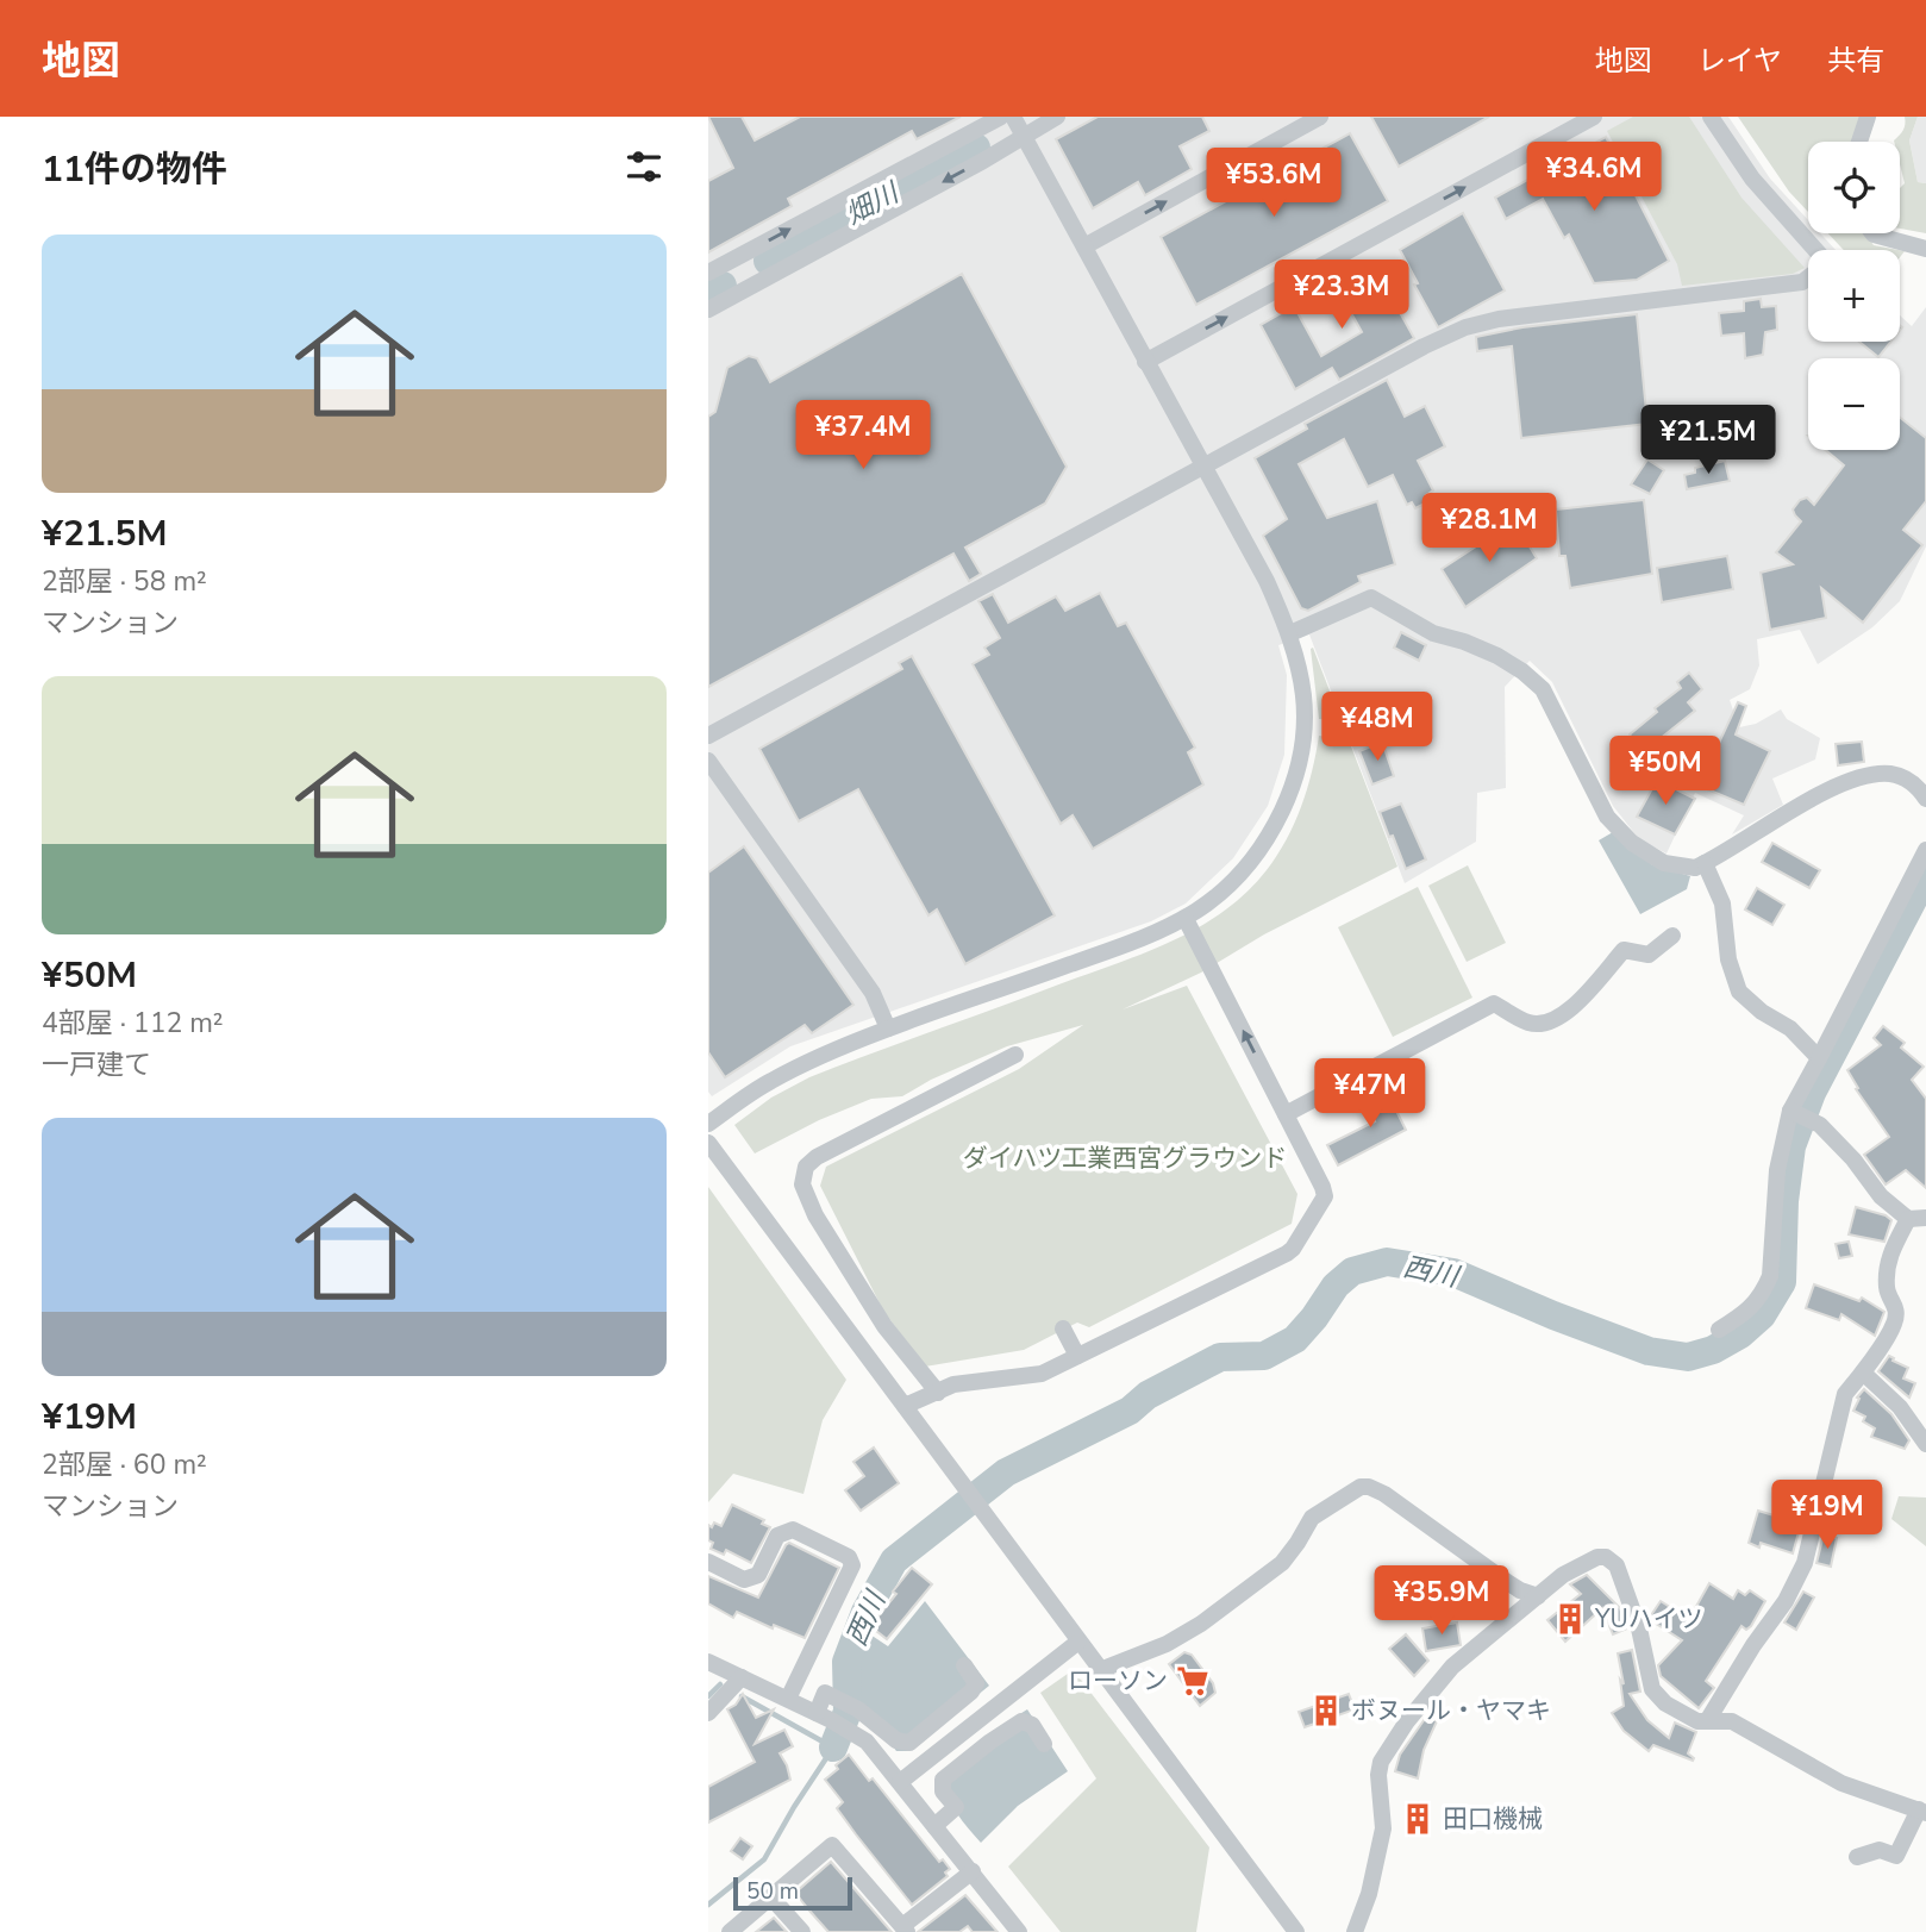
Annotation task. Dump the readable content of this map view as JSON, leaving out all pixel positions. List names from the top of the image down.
{
  "water": ["畑川", "西川"],
  "parks": ["ダイハツ工業西宮グラウンド"],
  "places": {
    "building": ["YUハイツ", "ボヌール・ヤマキ", "田口機械"],
    "supermarket": ["ローソン"]
  },
  "scale_bar": "50 m",
  "page": {
    "header": "地図",
    "nav": ["地図", "レイヤ", "共有"],
    "heading": "11件の物件",
    "map_buttons": ["+", "−"],
    "price": [
      "¥34.6M",
      "¥53.6M",
      "¥23.3M",
      "¥37.4M",
      "¥21.5M",
      "¥28.1M",
      "¥48M",
      "¥50M",
      "¥47M",
      "¥19M",
      "¥35.9M"
    ],
    "list": [
      {
        "name": "¥21.5M",
        "note": "2部屋 · 58 m² · マンション"
      },
      {
        "name": "¥50M",
        "note": "4部屋 · 112 m² · 一戸建て"
      },
      {
        "name": "¥19M",
        "note": "2部屋 · 60 m² · マンション"
      }
    ],
    "scale": "50 m"
  }
}
